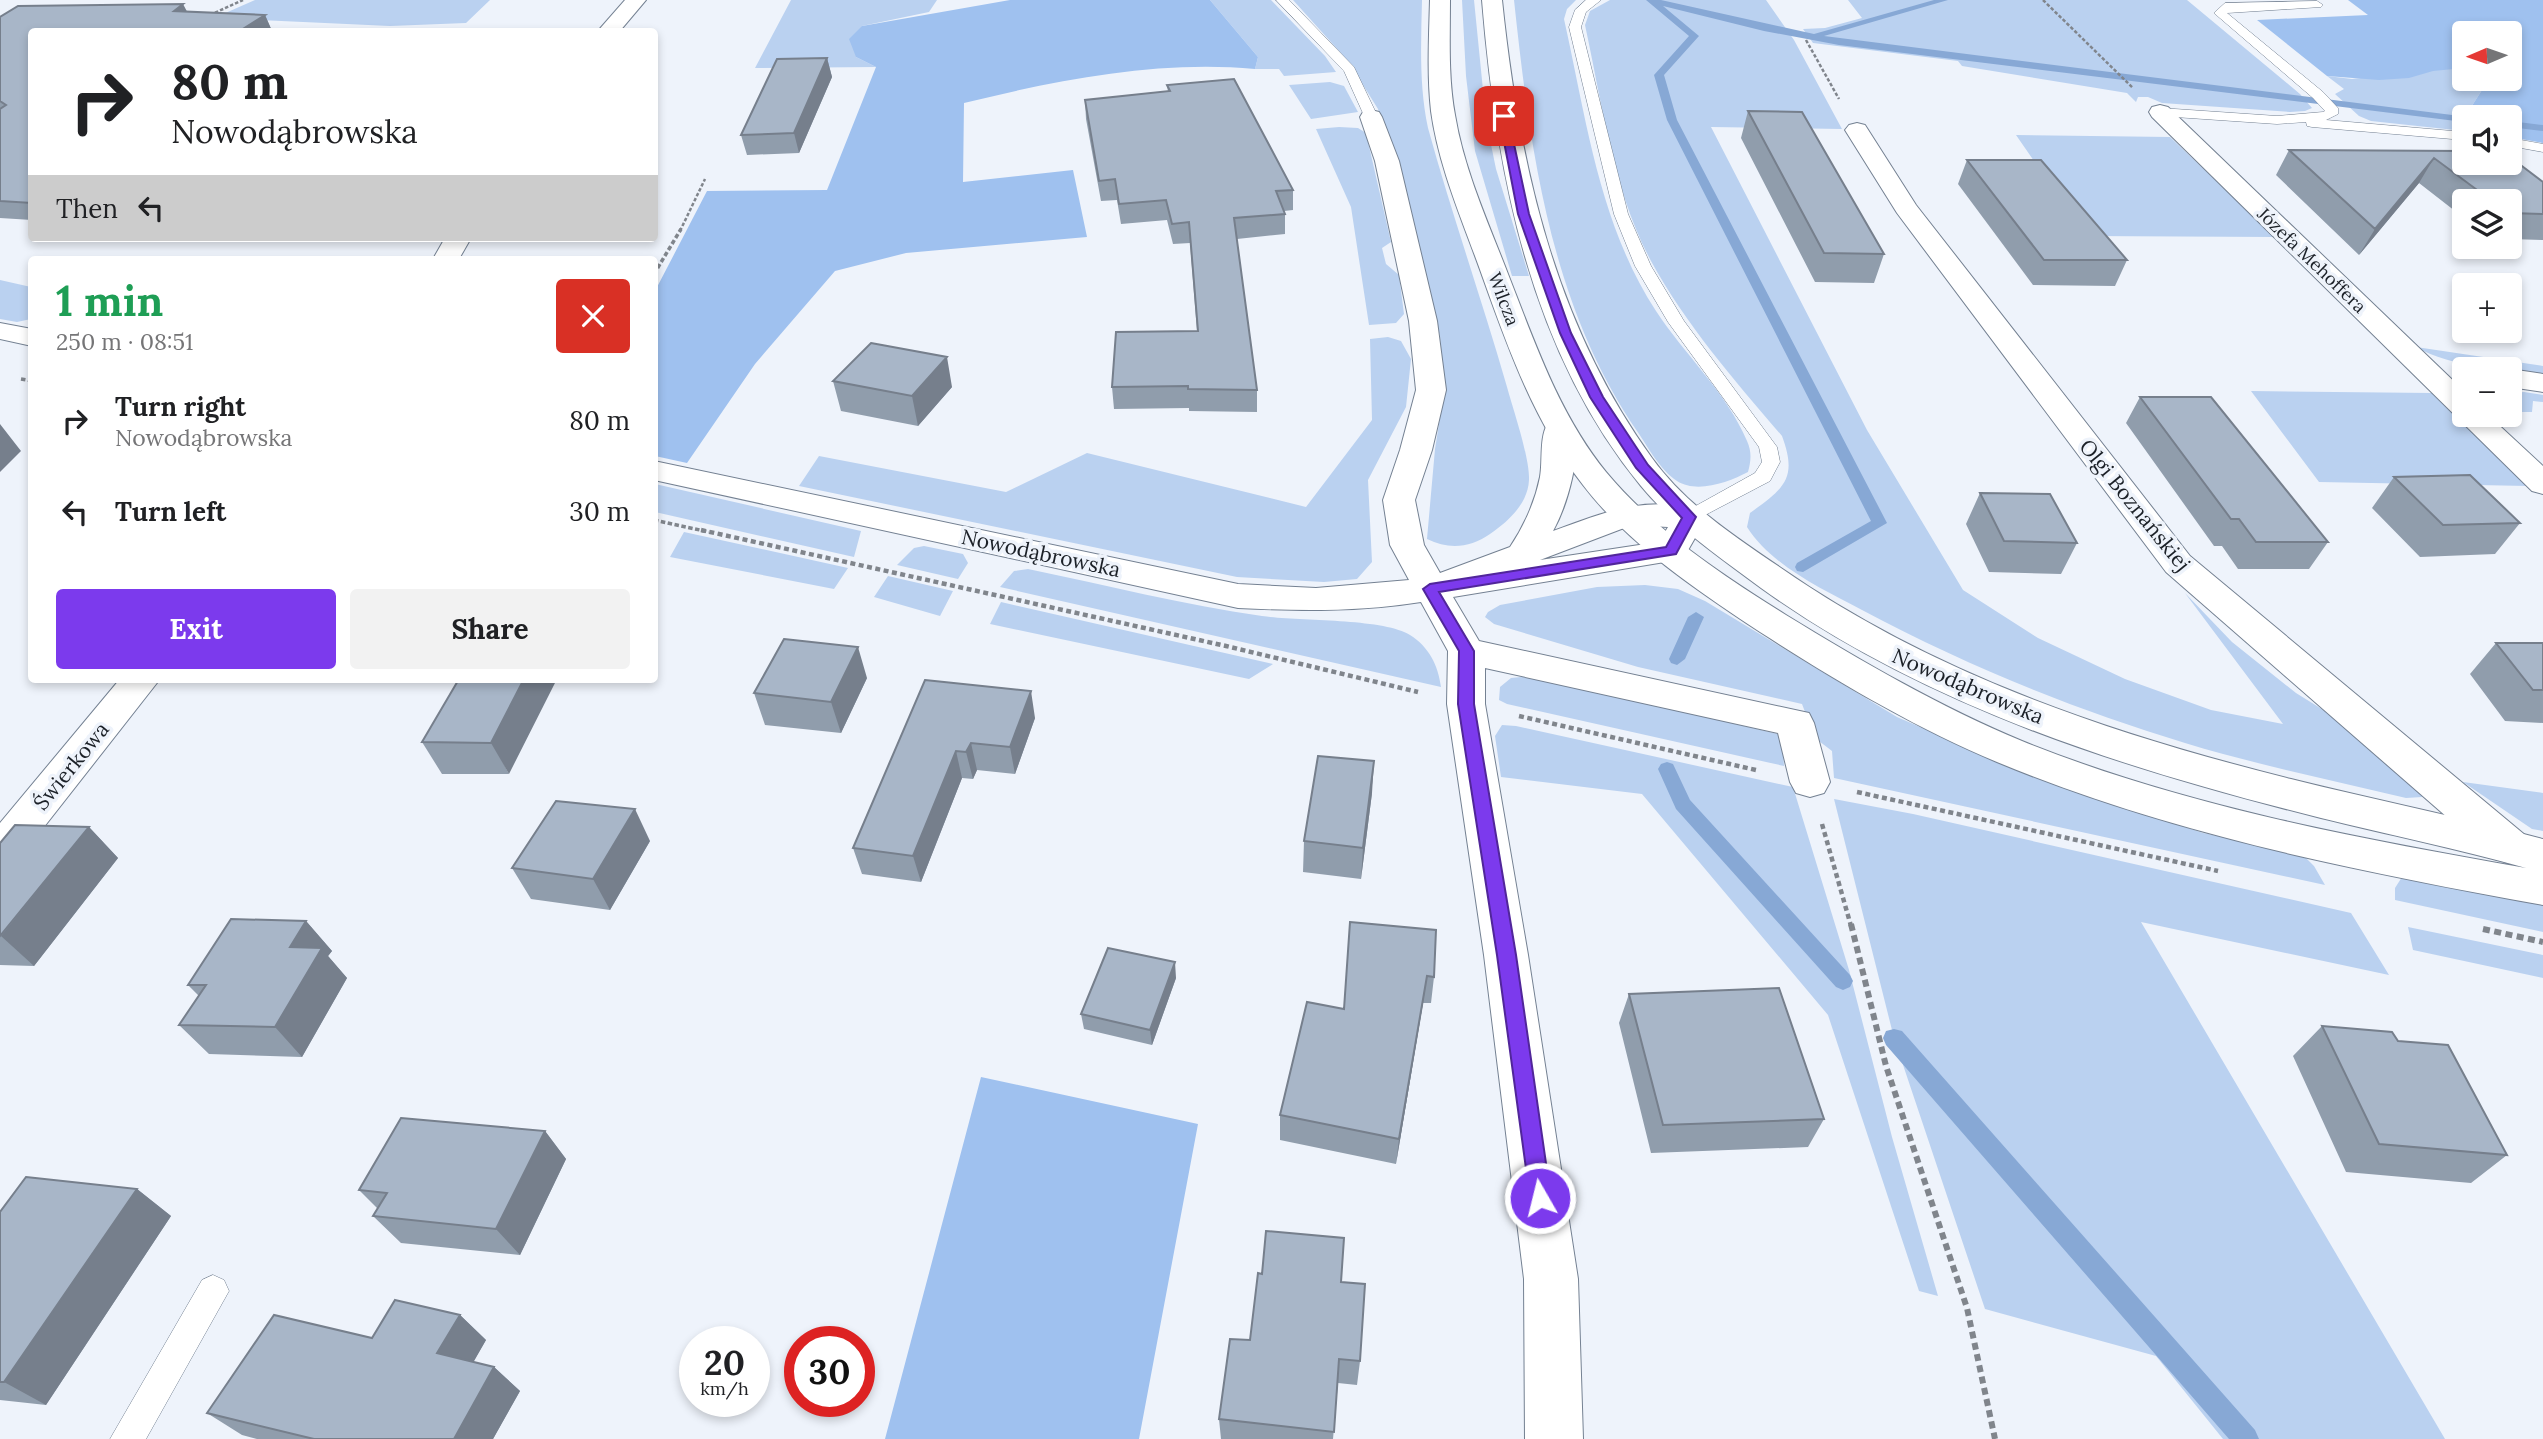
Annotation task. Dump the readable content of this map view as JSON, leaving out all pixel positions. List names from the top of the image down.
{
  "streets": {
    "street": [
      "Józefa Mehoffera",
      "Wilcza",
      "Olgi Boznańskiej",
      "Nowodąbrowska",
      "Świerkowa"
    ]
  },
  "crossings": [
    ["Wilcza", "Nowodąbrowska"],
    ["Olgi Boznańskiej", "Nowodąbrowska"]
  ],
  "north": "left",
  "page": {
    "map_buttons": ["+", "−"],
    "turn": ["80 m", "Nowodąbrowska"],
    "then": "Then",
    "heading": ["1 min", "250 m · 08:51"],
    "list": [
      {
        "name": "Turn right",
        "note": "Nowodąbrowska",
        "value": "80 m"
      },
      {
        "name": "Turn left",
        "value": "30 m"
      }
    ],
    "buttons": ["Exit", "Share"],
    "speed": "20 km/h",
    "limit": "30"
  }
}
